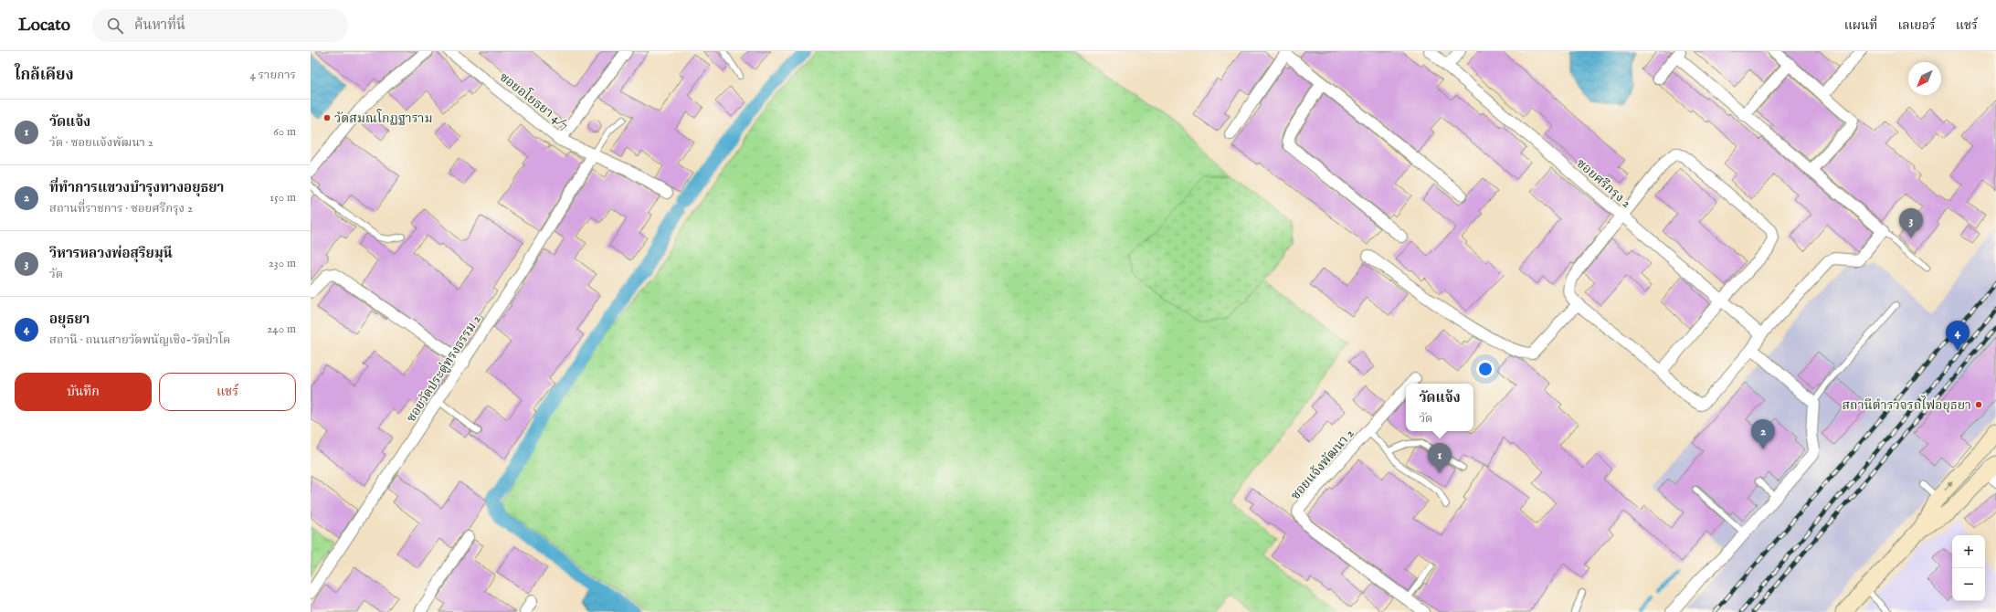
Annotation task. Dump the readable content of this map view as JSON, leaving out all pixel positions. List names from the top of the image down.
{
  "streets": {
    "street": [
      "ซอยอโยธยา 4/7",
      "ซอยศรีกรุง 2",
      "ซอยวัดประดู่ทรงธรรม 2",
      "ซอยแจ้งพัฒนา 2"
    ]
  },
  "crossings": [
    ["ซอยอโยธยา 4/7", "ซอยวัดประดู่ทรงธรรม 2"]
  ],
  "places": ["วัดสมณโกฏฐาราม", "สถานีตำรวจรถไฟอยุธยา"],
  "north": "bottom left",
  "page": {
    "header": "Locato",
    "search": "ค้นหาที่นี่",
    "nav": ["แผนที่", "เลเยอร์", "แชร์"],
    "heading": ["ใกล้เคียง", "4 รายการ"],
    "list": [
      {
        "mark": "1",
        "name": "วัดแจ้ง",
        "note": "วัด · ซอยแจ้งพัฒนา 2",
        "value": "60 m"
      },
      {
        "mark": "2",
        "name": "ที่ทำการแขวงบำรุงทางอยุธยา",
        "note": "สถานที่ราชการ · ซอยศรีกรุง 2",
        "value": "150 m"
      },
      {
        "mark": "3",
        "name": "วิหารหลวงพ่อสุริยมุนี",
        "note": "วัด",
        "value": "230 m"
      },
      {
        "mark": "4",
        "name": "อยุธยา",
        "note": "สถานี · ถนนสายวัดพนัญเชิง-วัดป่าโค",
        "value": "240 m"
      }
    ],
    "pins": [
      "3",
      "4",
      "2",
      "1"
    ],
    "buttons": ["บันทึก", "แชร์"],
    "popup": ["วัดแจ้ง", "วัด"],
    "map_buttons": ["+", "−"]
  }
}
